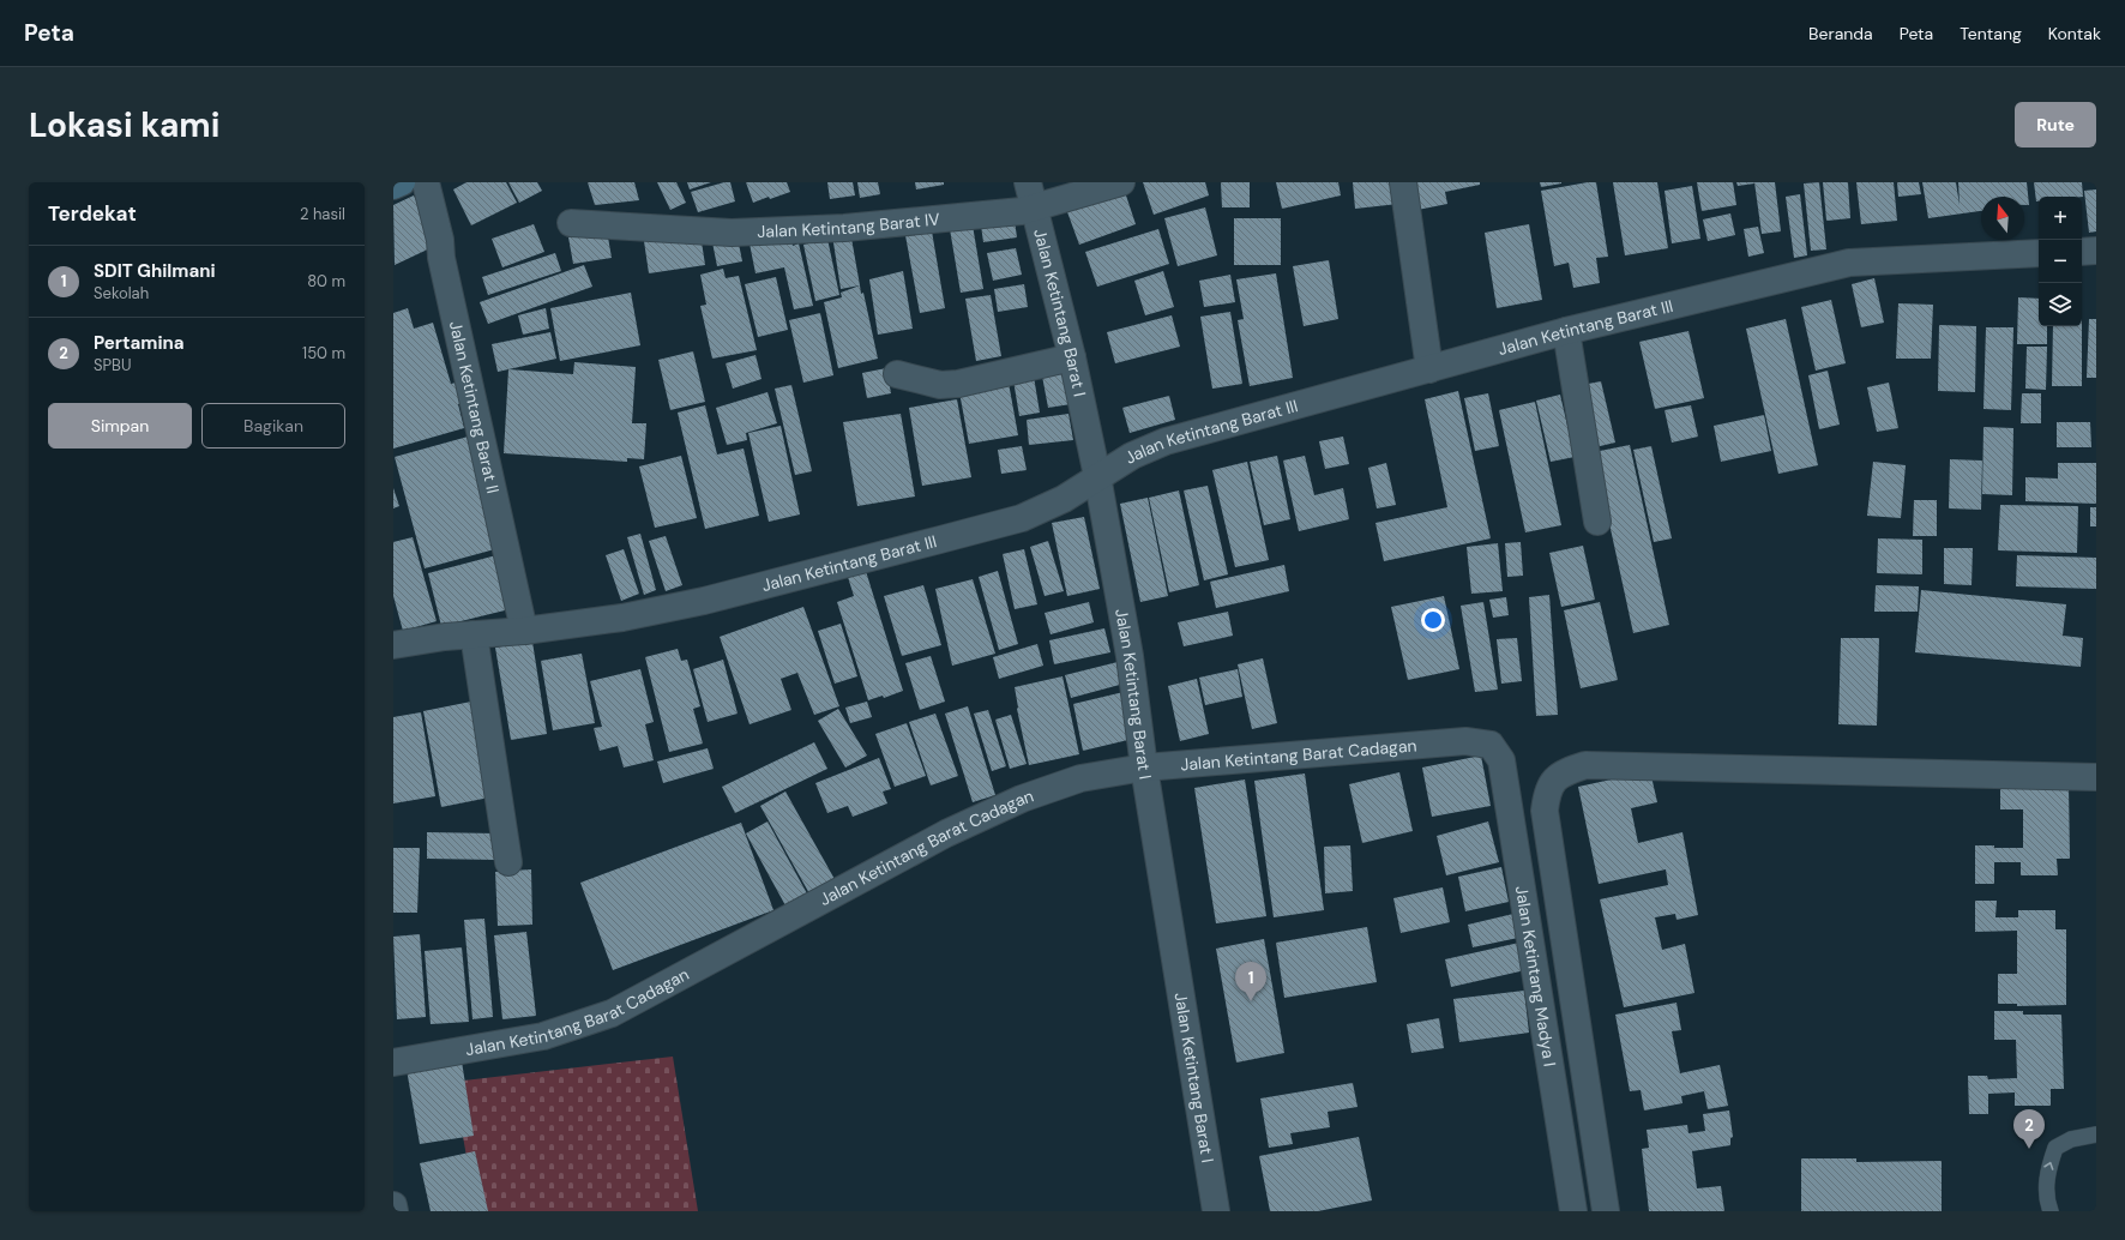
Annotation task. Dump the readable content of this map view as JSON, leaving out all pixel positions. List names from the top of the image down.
{
  "streets": {
    "street": [
      "Jalan Ketintang Barat IV",
      "Jalan Ketintang Barat I",
      "Jalan Ketintang Barat III",
      "Jalan Ketintang Barat II",
      "Jalan Ketintang Barat Cadagan",
      "Jalan Ketintang Madya I"
    ]
  },
  "crossings": [
    ["Jalan Ketintang Barat IV", "Jalan Ketintang Barat I"],
    ["Jalan Ketintang Barat I", "Jalan Ketintang Barat III"],
    ["Jalan Ketintang Barat I", "Jalan Ketintang Barat Cadagan"],
    ["Jalan Ketintang Barat III", "Jalan Ketintang Barat II"],
    ["Jalan Ketintang Barat Cadagan", "Jalan Ketintang Madya I"]
  ],
  "north": "top",
  "page": {
    "header": "Peta",
    "nav": [
      "Beranda",
      "Peta",
      "Tentang",
      "Kontak"
    ],
    "buttons": [
      "Rute",
      ["Simpan", "Bagikan"]
    ],
    "title": "Lokasi kami",
    "heading": ["Terdekat", "2 hasil"],
    "map_buttons": ["+", "−"],
    "list": [
      {
        "mark": "1",
        "name": "SDIT Ghilmani",
        "note": "Sekolah",
        "value": "80 m"
      },
      {
        "mark": "2",
        "name": "Pertamina",
        "note": "SPBU",
        "value": "150 m"
      }
    ],
    "pins": ["1", "2"]
  }
}
